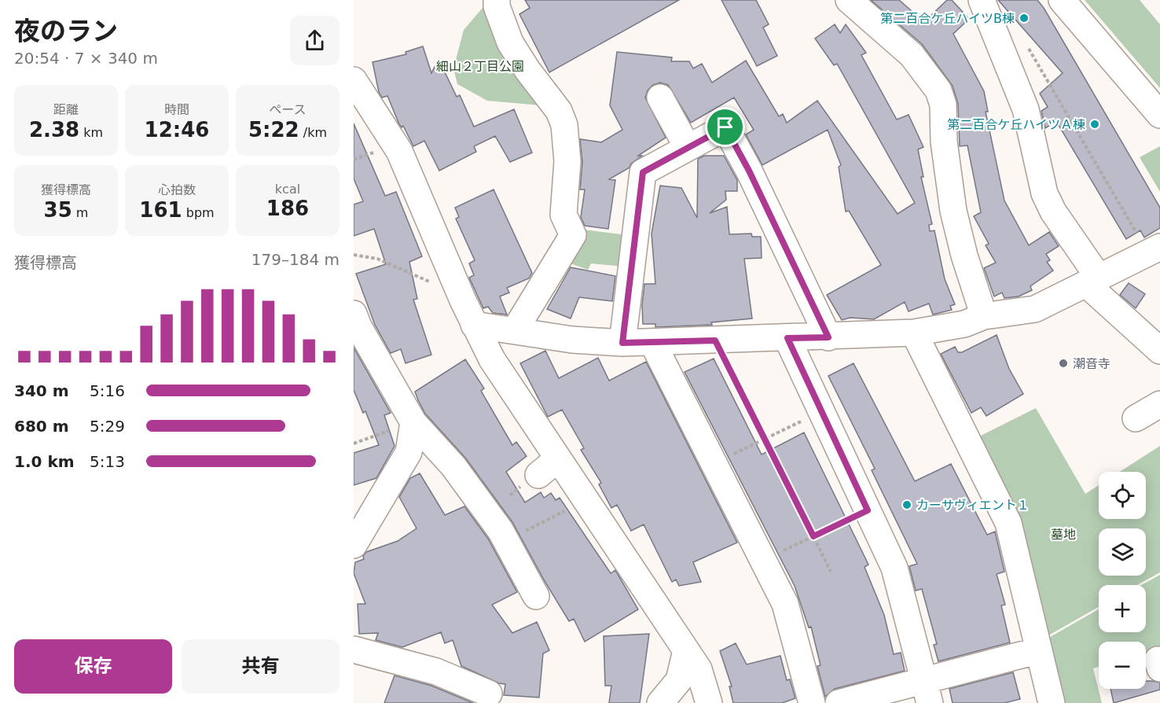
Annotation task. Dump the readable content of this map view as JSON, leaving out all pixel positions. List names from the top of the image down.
{
  "parks": ["細山２丁目公園", "墓地"],
  "places": [
    "第二百合ケ丘ハイツB棟",
    "第二百合ケ丘ハイツＡ棟",
    "潮音寺",
    "カーサヴィエント１"
  ],
  "page": {
    "heading": ["夜のラン", "20:54 · 7 × 340 m"],
    "stats": [
      ["距離", "2.38 km"],
      ["時間", "12:46"],
      ["ペース", "5:22 /km"],
      ["獲得標高", "35 m"],
      ["心拍数", "161 bpm"],
      ["kcal", "186"]
    ],
    "chart": ["獲得標高", "179–184 m"],
    "list": [
      {
        "name": "340 m",
        "note": "5:16"
      },
      {
        "name": "680 m",
        "note": "5:29"
      },
      {
        "name": "1.0 km",
        "note": "5:13"
      }
    ],
    "map_buttons": ["+", "−"],
    "buttons": ["保存", "共有"]
  }
}
